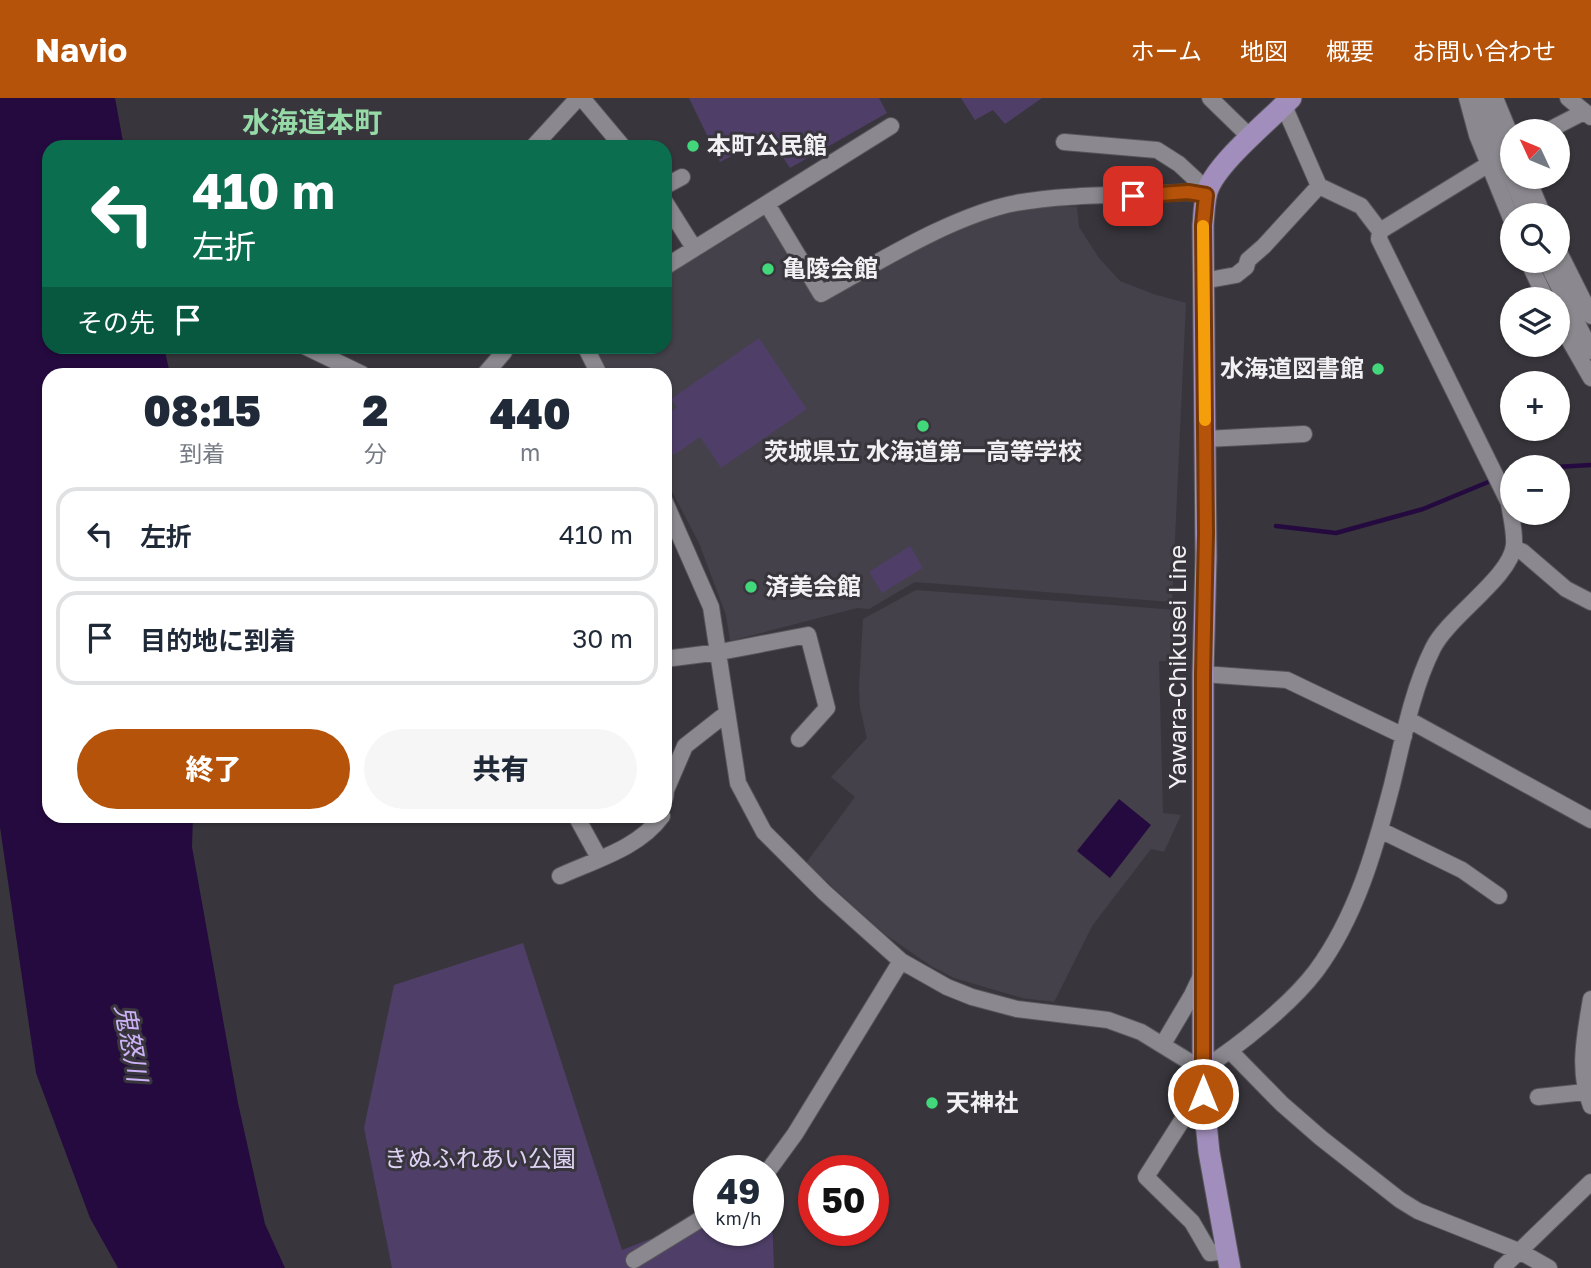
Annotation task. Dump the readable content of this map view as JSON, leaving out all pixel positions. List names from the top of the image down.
{
  "streets": {
    "main road": ["Yawara-Chikusei Line"]
  },
  "districts": ["水海道本町"],
  "water": ["鬼怒川"],
  "parks": ["きぬふれあい公園"],
  "places": [
    "本町公民館",
    "亀陵会館",
    "水海道図書館",
    "茨城県立 水海道第一高等学校",
    "済美会館",
    "天神社"
  ],
  "north": "top left",
  "page": {
    "header": "Navio",
    "nav": [
      "ホーム",
      "地図",
      "概要",
      "お問い合わせ"
    ],
    "map_buttons": ["+", "−"],
    "turn": ["410 m", "左折"],
    "then": "その先",
    "eta": [
      "08:15",
      "到着",
      "2",
      "分",
      "440",
      "m"
    ],
    "list": [
      {
        "name": "左折",
        "value": "410 m"
      },
      {
        "name": "目的地に到着",
        "value": "30 m"
      }
    ],
    "buttons": ["終了", "共有"],
    "speed": "49 km/h",
    "limit": "50"
  }
}
